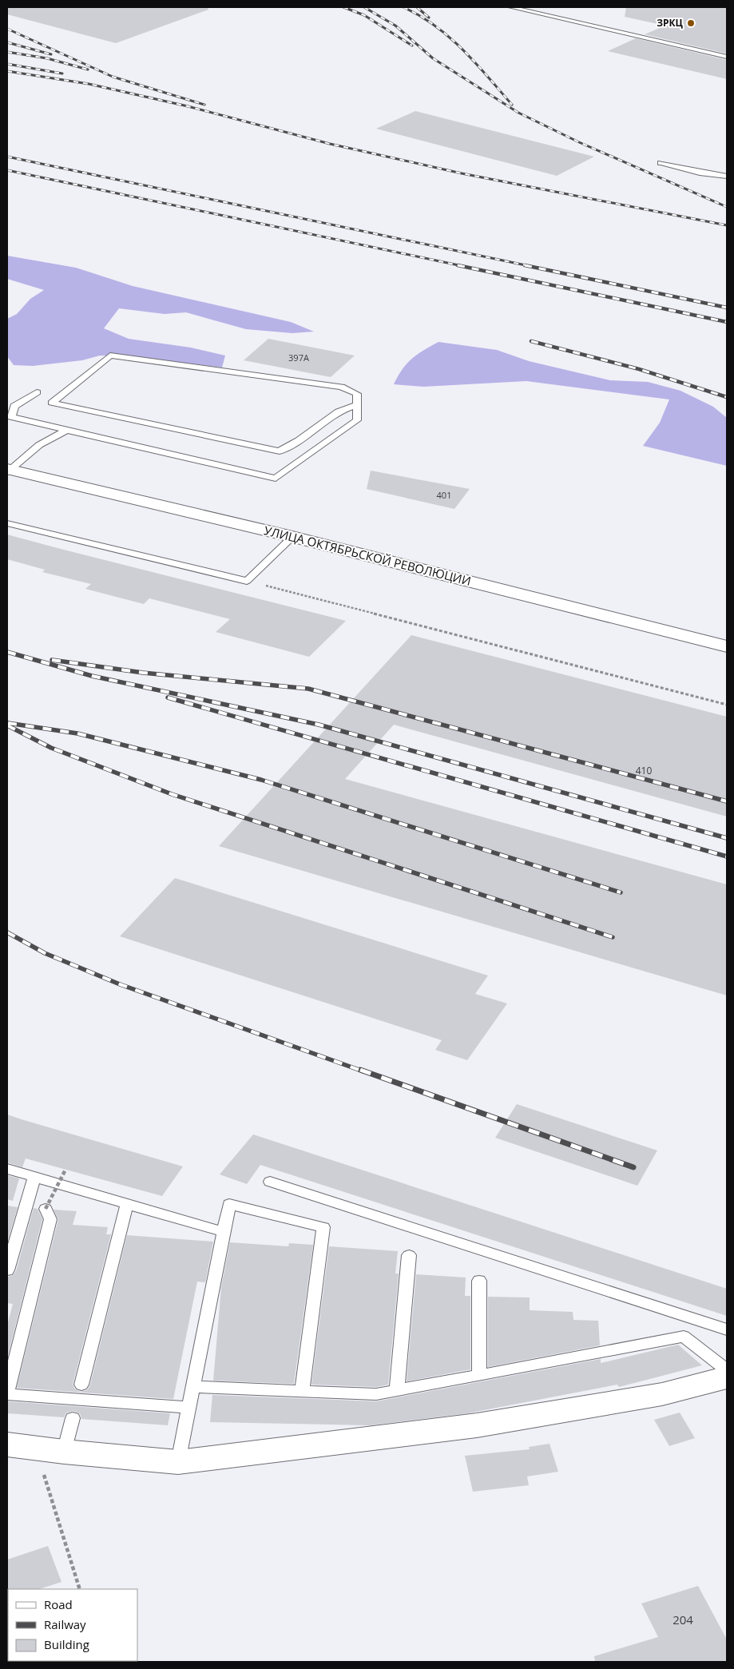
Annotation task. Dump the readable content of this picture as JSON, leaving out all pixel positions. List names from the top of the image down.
{
  "streets": {
    "main road": ["УЛИЦА ОКТЯБРЬСКОЙ РЕВОЛЮЦИИ"]
  },
  "places": ["ЗРКЦ"],
  "house_numbers": [
    "397А",
    "401",
    "410",
    "204"
  ],
  "legend": ["Road", "Railway", "Building"]
}
